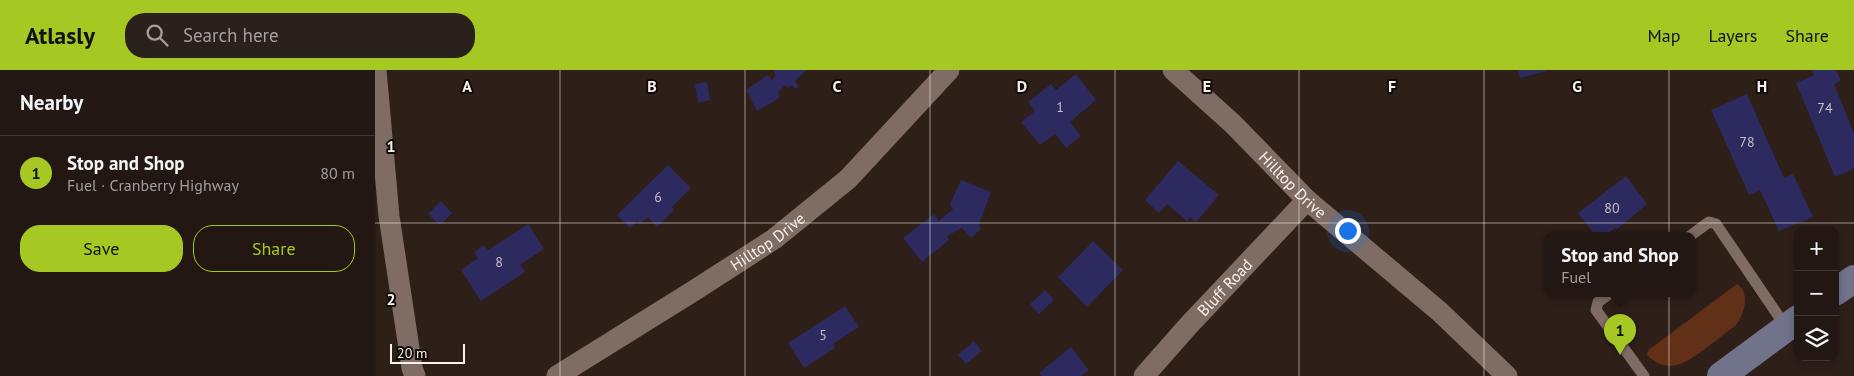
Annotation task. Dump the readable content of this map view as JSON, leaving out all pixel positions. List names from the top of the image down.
{
  "streets": {
    "street": ["Hilltop Drive", "Bluff Road"]
  },
  "crossings": [
    ["Hilltop Drive", "Bluff Road"]
  ],
  "house_numbers": [
    "1",
    "74",
    "78",
    "6",
    "80",
    "8",
    "5"
  ],
  "scale_bar": "20 m",
  "page": {
    "header": "Atlasly",
    "search": "Search here",
    "nav": ["Map", "Layers", "Share"],
    "heading": "Nearby",
    "list": [
      {
        "mark": "1",
        "name": "Stop and Shop",
        "note": "Fuel · Cranberry Highway",
        "value": "80 m"
      }
    ],
    "buttons": ["Save", "Share"],
    "map_buttons": ["+", "−"],
    "popup": ["Stop and Shop", "Fuel"],
    "pins": "1",
    "scale": "20 m"
  },
  "grid": {
    "columns": [
      "A",
      "B",
      "C",
      "D",
      "E",
      "F",
      "G",
      "H"
    ],
    "rows": ["1", "2"]
  }
}
